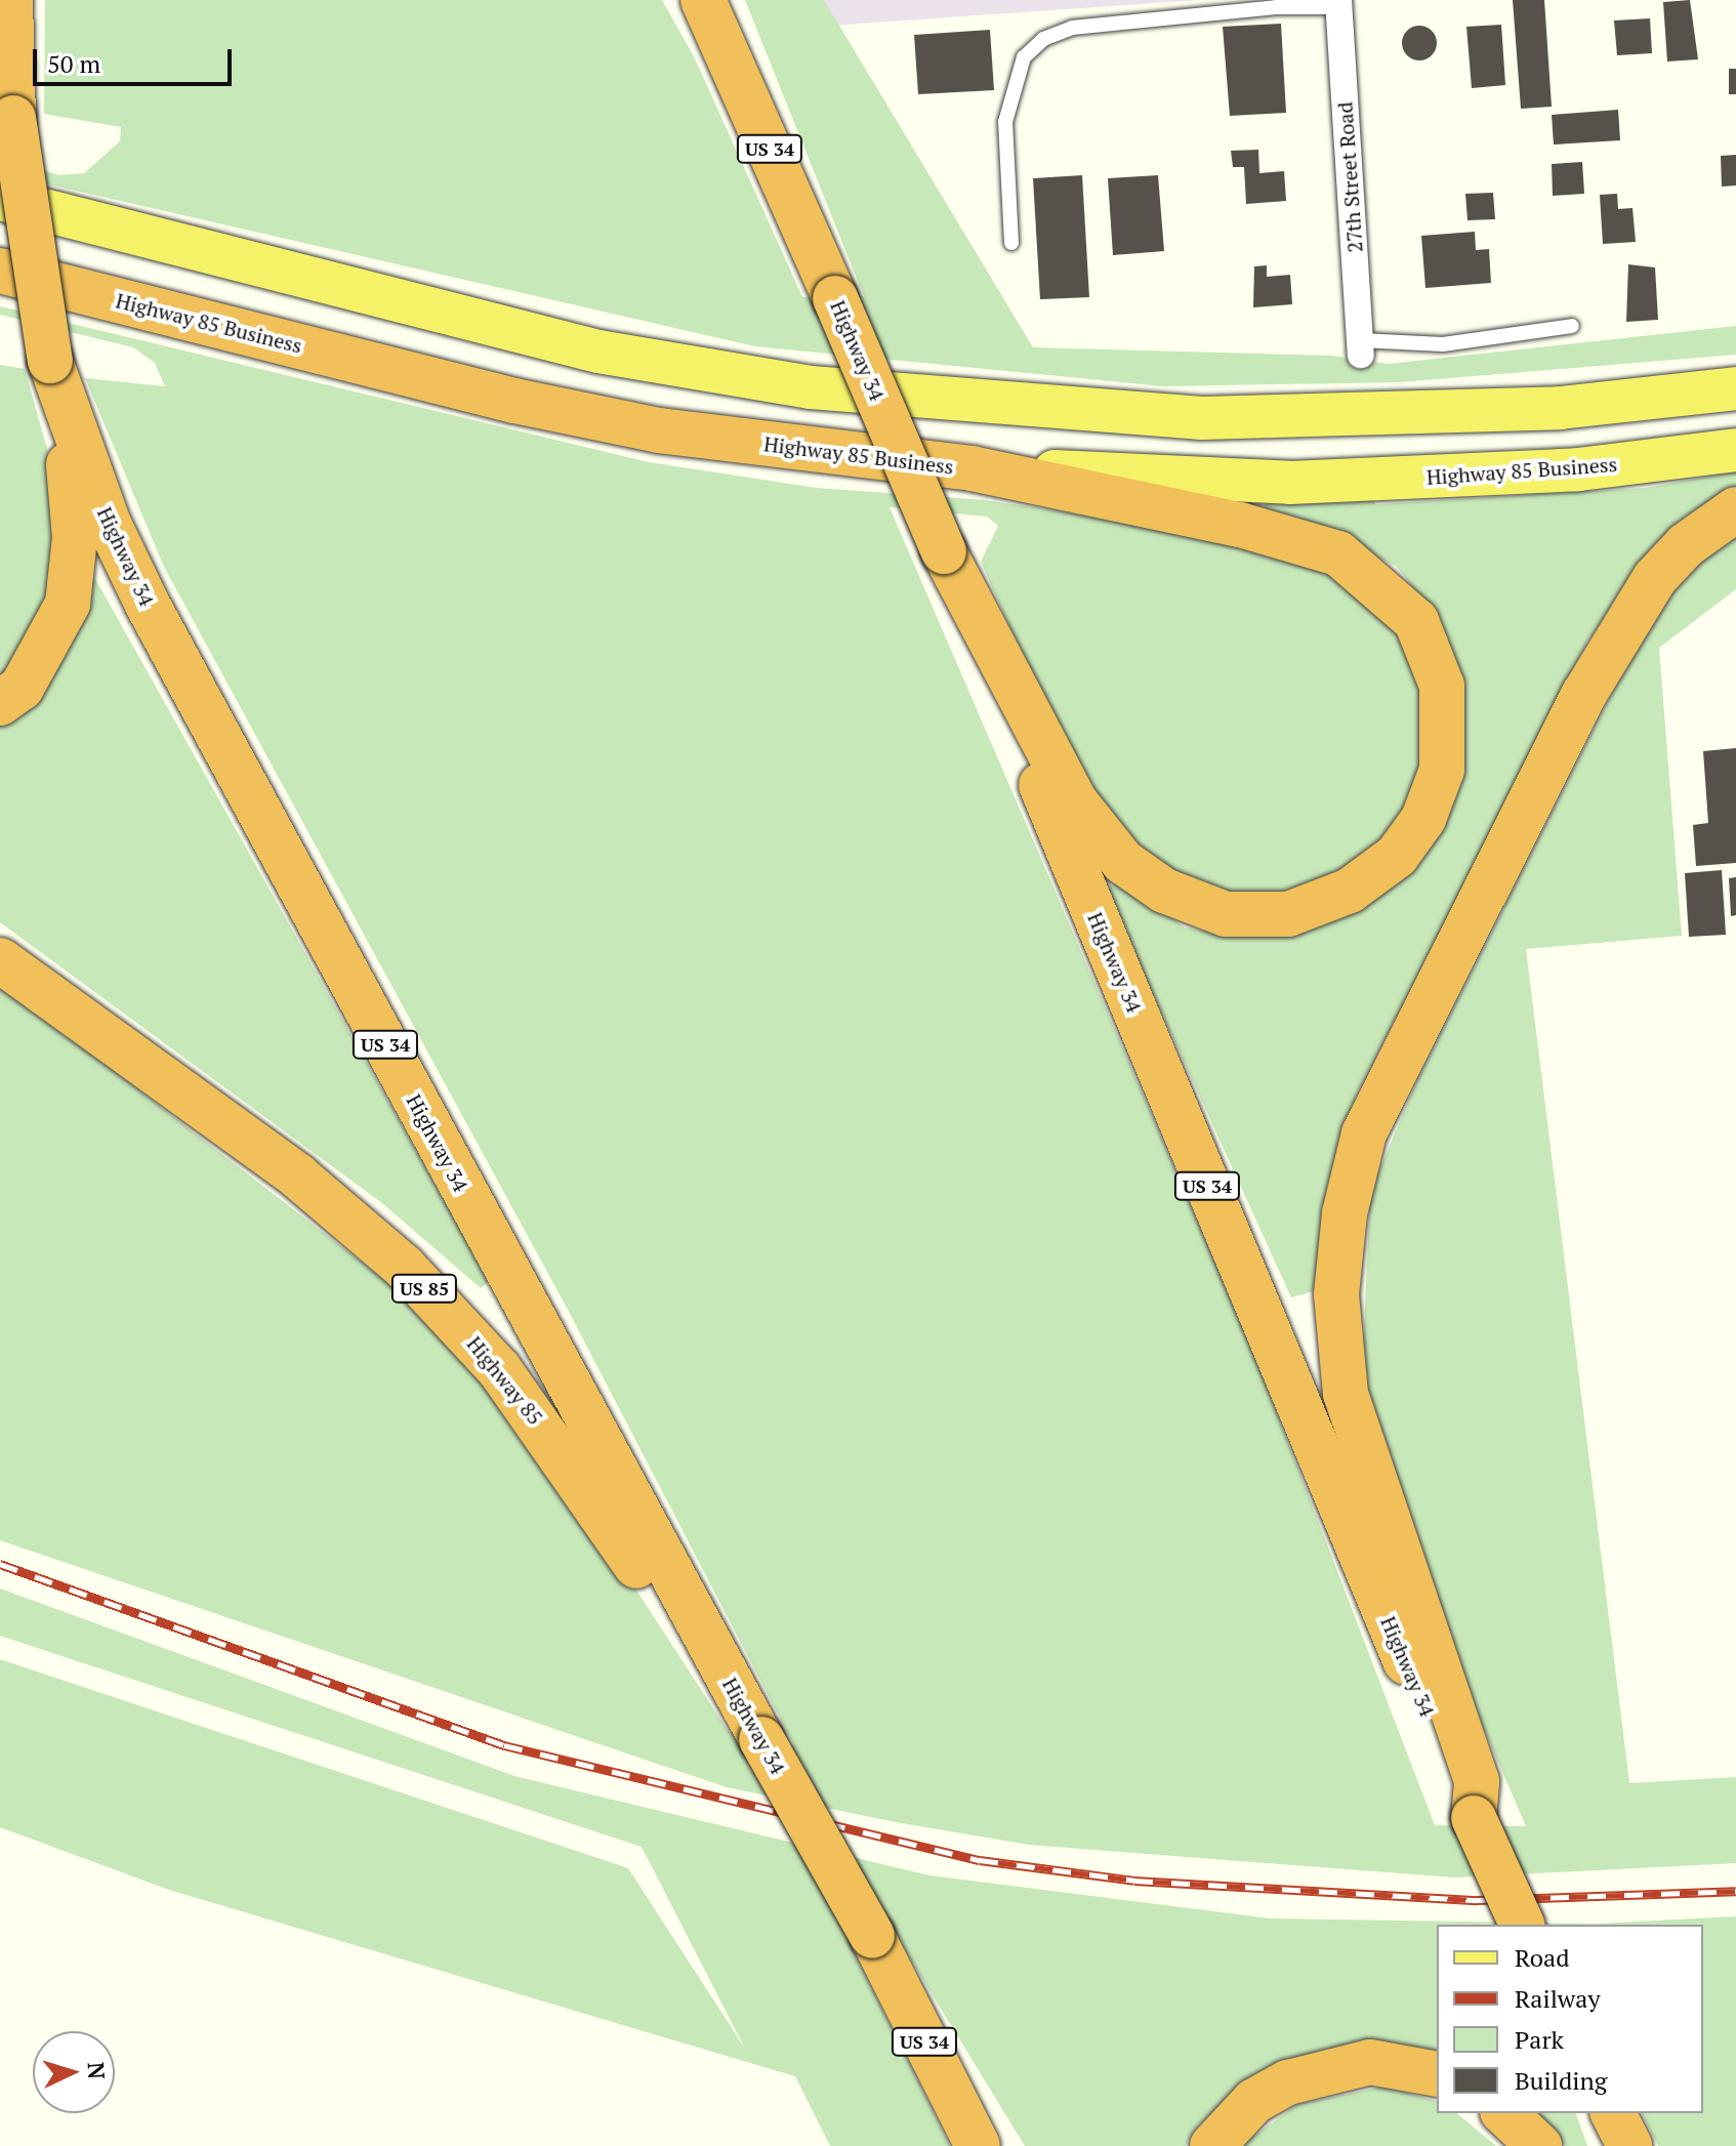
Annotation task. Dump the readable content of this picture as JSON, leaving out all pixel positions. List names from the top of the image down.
{
  "streets": {
    "highway": [
      "US 34",
      "Highway 85 Business",
      "Highway 34",
      "US 85",
      "Highway 85"
    ],
    "street": ["27th Street Road"]
  },
  "crossings": [
    ["Highway 34", "Highway 85"]
  ],
  "legend": [
    "Road",
    "Railway",
    "Park",
    "Building"
  ],
  "scale_bar": "50 m",
  "north": "right"
}
